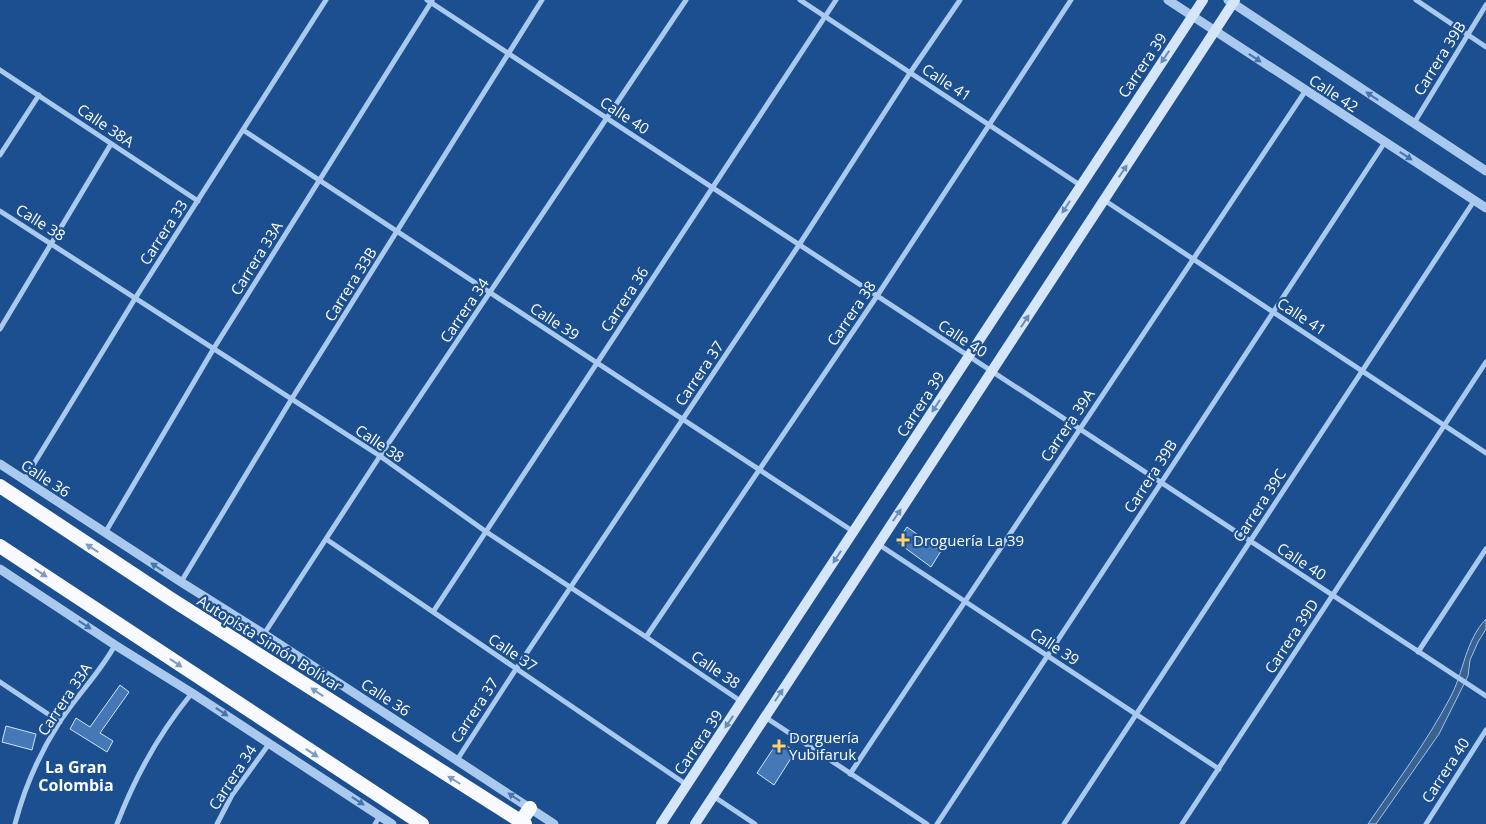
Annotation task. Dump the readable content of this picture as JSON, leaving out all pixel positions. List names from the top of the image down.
{
  "streets": {
    "highway": ["Autopista Simón Bolívar"],
    "main road": ["Carrera 39"],
    "street": [
      "Carrera 39B",
      "Calle 41",
      "Calle 42",
      "Calle 40",
      "Calle 38A",
      "Calle 38",
      "Carrera 33",
      "Carrera 33A",
      "Carrera 33B",
      "Carrera 36",
      "Carrera 34",
      "Carrera 38",
      "Calle 39",
      "Carrera 37",
      "Carrera 39A",
      "Calle 36",
      "Carrera 39C",
      "Carrera 39D",
      "Calle 37",
      "Carrera 40"
    ]
  },
  "crossings": [
    ["Carrera 39B", "Calle 41"],
    ["Carrera 39B", "Calle 42"],
    ["Carrera 39B", "Calle 40"],
    ["Carrera 39B", "Calle 39"],
    ["Carrera 39", "Calle 41"],
    ["Carrera 39", "Calle 42"],
    ["Carrera 39", "Calle 40"],
    ["Carrera 39", "Calle 38"],
    ["Carrera 39", "Calle 39"],
    ["Carrera 39", "Calle 37"],
    ["Calle 41", "Carrera 36"],
    ["Calle 41", "Carrera 38"],
    ["Calle 41", "Carrera 37"],
    ["Calle 41", "Carrera 39A"],
    ["Calle 41", "Carrera 39C"],
    ["Calle 41", "Carrera 39D"],
    ["Calle 42", "Carrera 39A"],
    ["Calle 42", "Carrera 39C"],
    ["Calle 40", "Carrera 33A"],
    ["Calle 40", "Carrera 33B"],
    ["Calle 40", "Carrera 36"],
    ["Calle 40", "Carrera 34"],
    ["Calle 40", "Carrera 38"],
    ["Calle 40", "Carrera 37"],
    ["Calle 40", "Carrera 39A"],
    ["Calle 40", "Carrera 39C"],
    ["Calle 40", "Carrera 39D"],
    ["Calle 38A", "Carrera 33"],
    ["Calle 38", "Carrera 33"],
    ["Calle 38", "Carrera 33A"],
    ["Calle 38", "Carrera 33B"],
    ["Calle 38", "Carrera 36"],
    ["Calle 38", "Carrera 34"],
    ["Calle 38", "Carrera 38"],
    ["Calle 38", "Carrera 37"],
    ["Carrera 33", "Calle 39"],
    ["Carrera 33", "Calle 36"],
    ["Carrera 33A", "Calle 39"],
    ["Carrera 33A", "Calle 36"],
    ["Carrera 33B", "Calle 39"],
    ["Carrera 33B", "Calle 36"],
    ["Carrera 36", "Calle 39"],
    ["Carrera 36", "Calle 37"],
    ["Carrera 34", "Calle 39"],
    ["Carrera 34", "Calle 36"],
    ["Carrera 34", "Calle 37"],
    ["Carrera 38", "Calle 39"],
    ["Calle 39", "Carrera 37"],
    ["Calle 39", "Carrera 39A"],
    ["Calle 39", "Carrera 39C"],
    ["Calle 39", "Carrera 39D"],
    ["Carrera 37", "Calle 36"],
    ["Carrera 37", "Calle 37"]
  ],
  "districts": ["La Gran Colombia"],
  "places": {
    "health": ["Droguería La 39", "Dorguería Yubifaruk"]
  }
}
